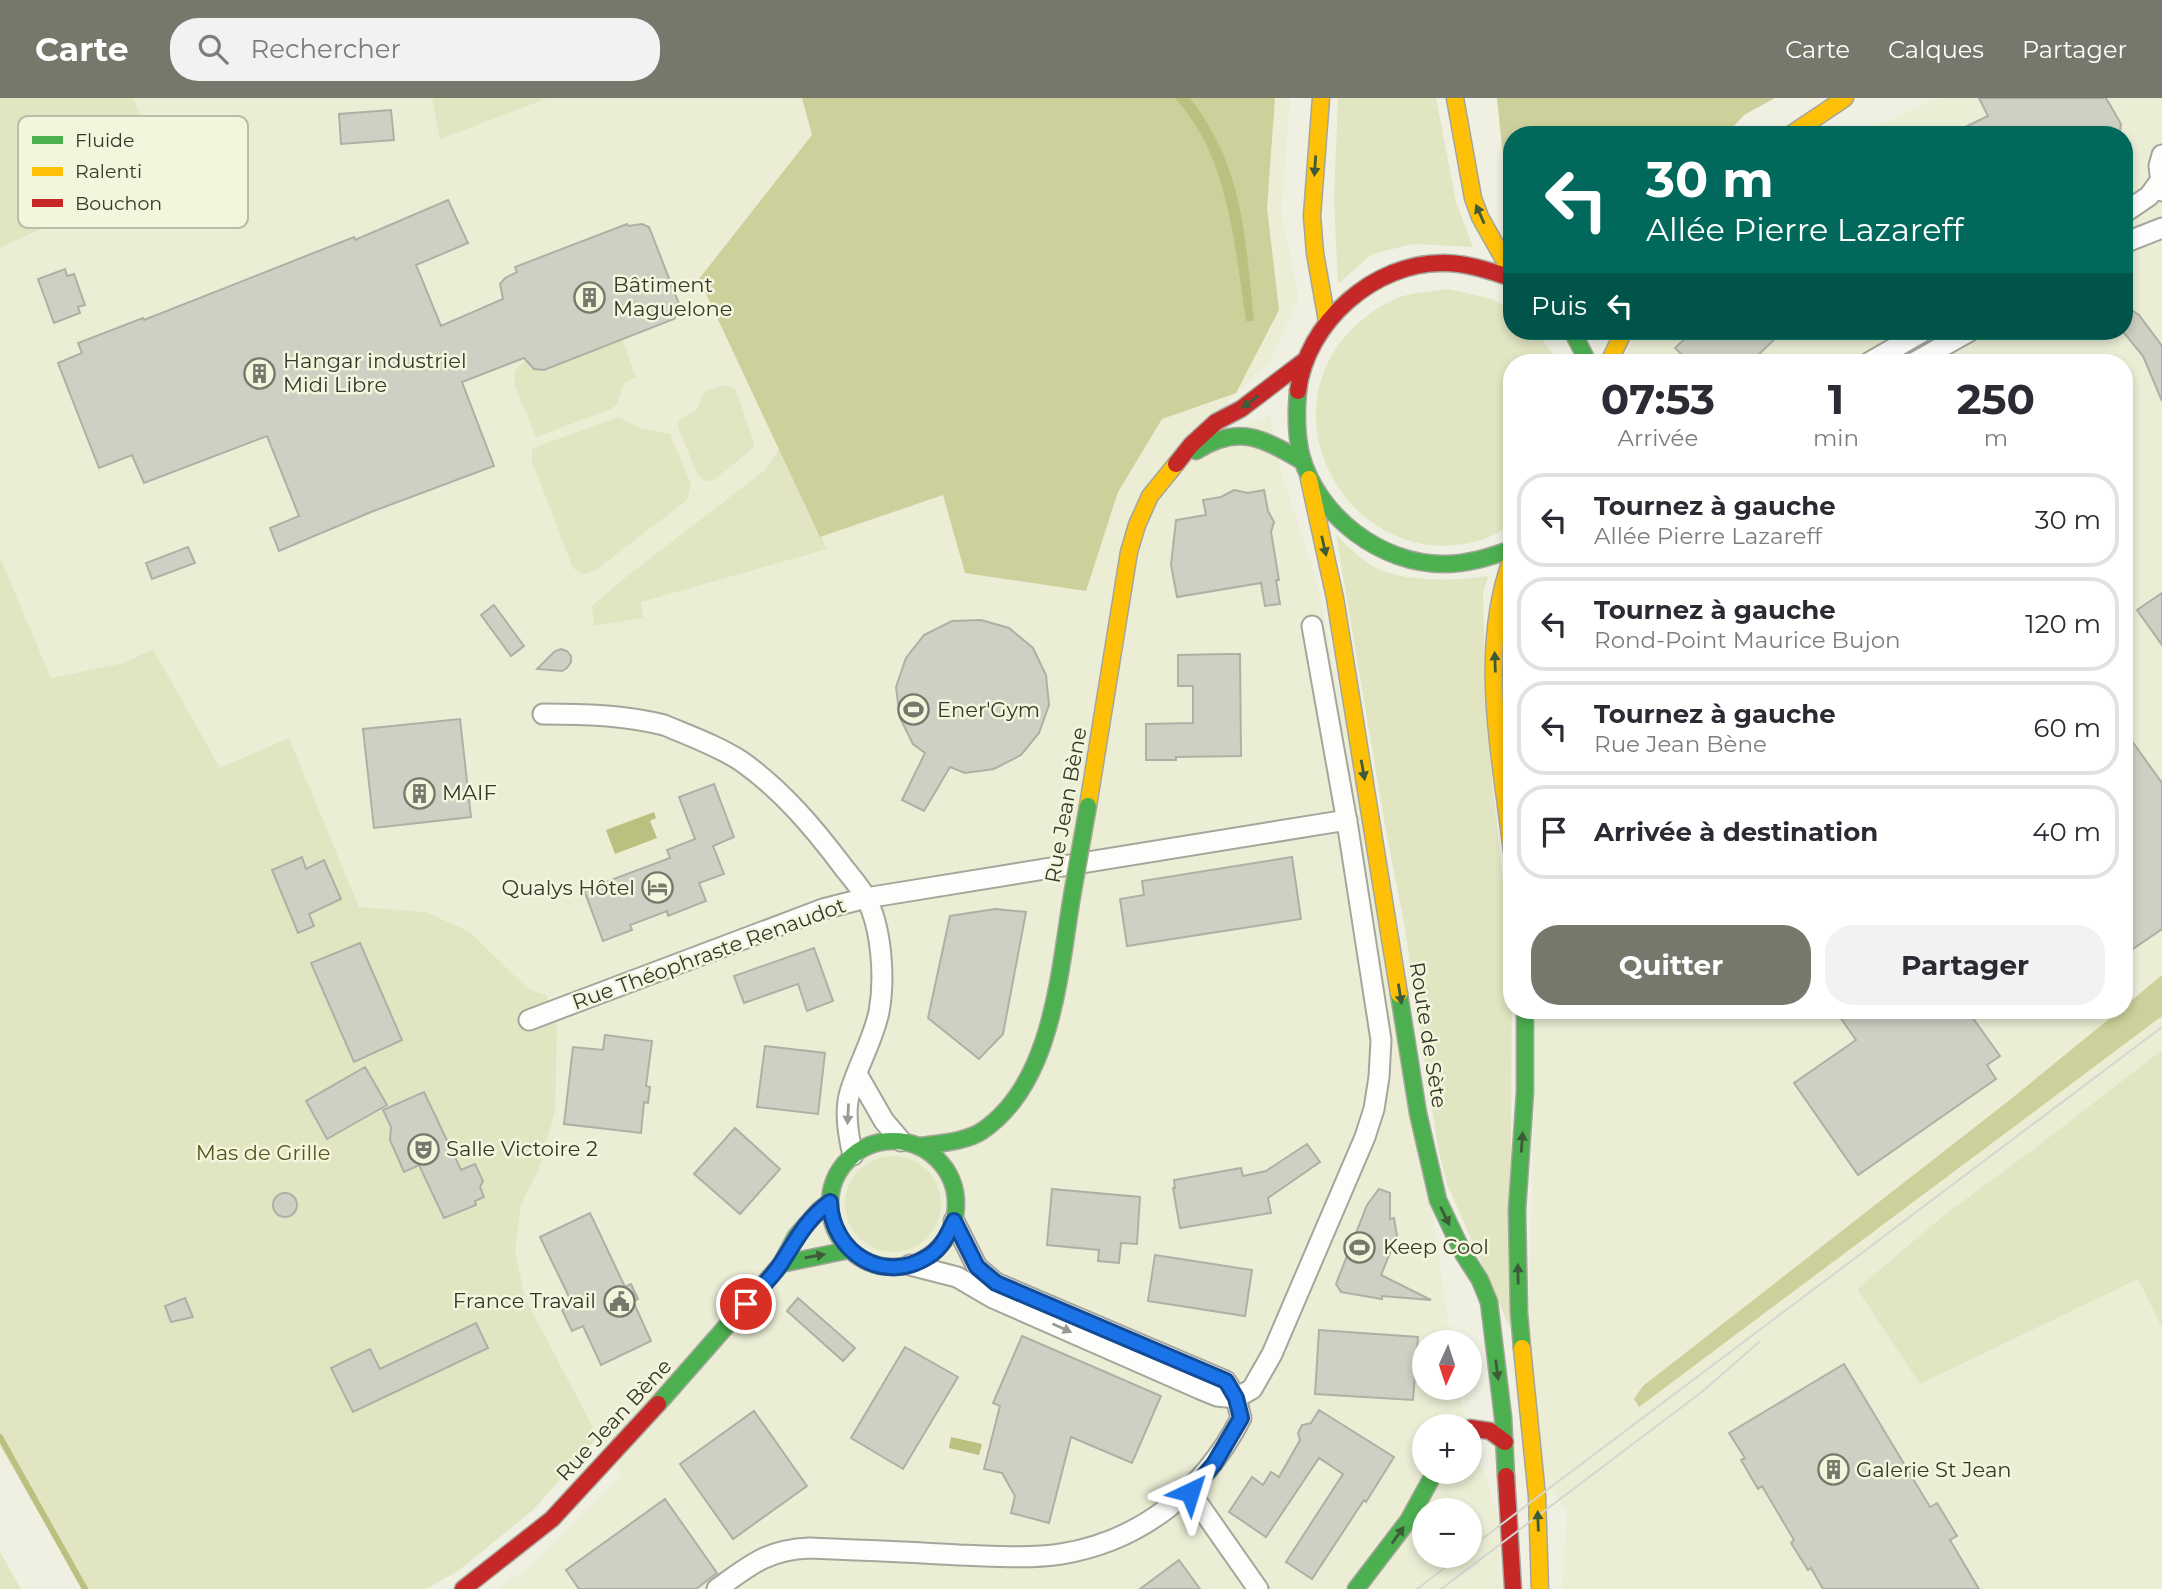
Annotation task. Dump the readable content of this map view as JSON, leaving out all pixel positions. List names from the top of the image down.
{
  "streets": {
    "main road": ["Rue Jean Bène", "Route de Sète"],
    "street": ["Rue Théophraste Renaudot"]
  },
  "parks": ["Mas de Grille"],
  "places": {
    "building": [
      "Bâtiment Maguelone",
      "Hangar industriel Midi Libre",
      "MAIF",
      "Galerie St Jean"
    ],
    "sports": ["Ener'Gym", "Keep Cool"],
    "hotel": ["Qualys Hôtel"],
    "theatre": ["Salle Victoire 2"],
    "public building": ["France Travail"]
  },
  "legend": ["Fluide", "Ralenti", "Bouchon"],
  "north": "bottom",
  "page": {
    "header": "Carte",
    "search": "Rechercher",
    "nav": ["Carte", "Calques", "Partager"],
    "turn": ["30 m", "Allée Pierre Lazareff"],
    "then": "Puis",
    "eta": [
      "07:53",
      "Arrivée",
      "1",
      "min",
      "250",
      "m"
    ],
    "list": [
      {
        "name": "Tournez à gauche",
        "note": "Allée Pierre Lazareff",
        "value": "30 m"
      },
      {
        "name": "Tournez à gauche",
        "note": "Rond-Point Maurice Bujon",
        "value": "120 m"
      },
      {
        "name": "Tournez à gauche",
        "note": "Rue Jean Bène",
        "value": "60 m"
      },
      {
        "name": "Arrivée à destination",
        "value": "40 m"
      }
    ],
    "buttons": ["Quitter", "Partager"],
    "map_buttons": ["+", "−"]
  }
}
